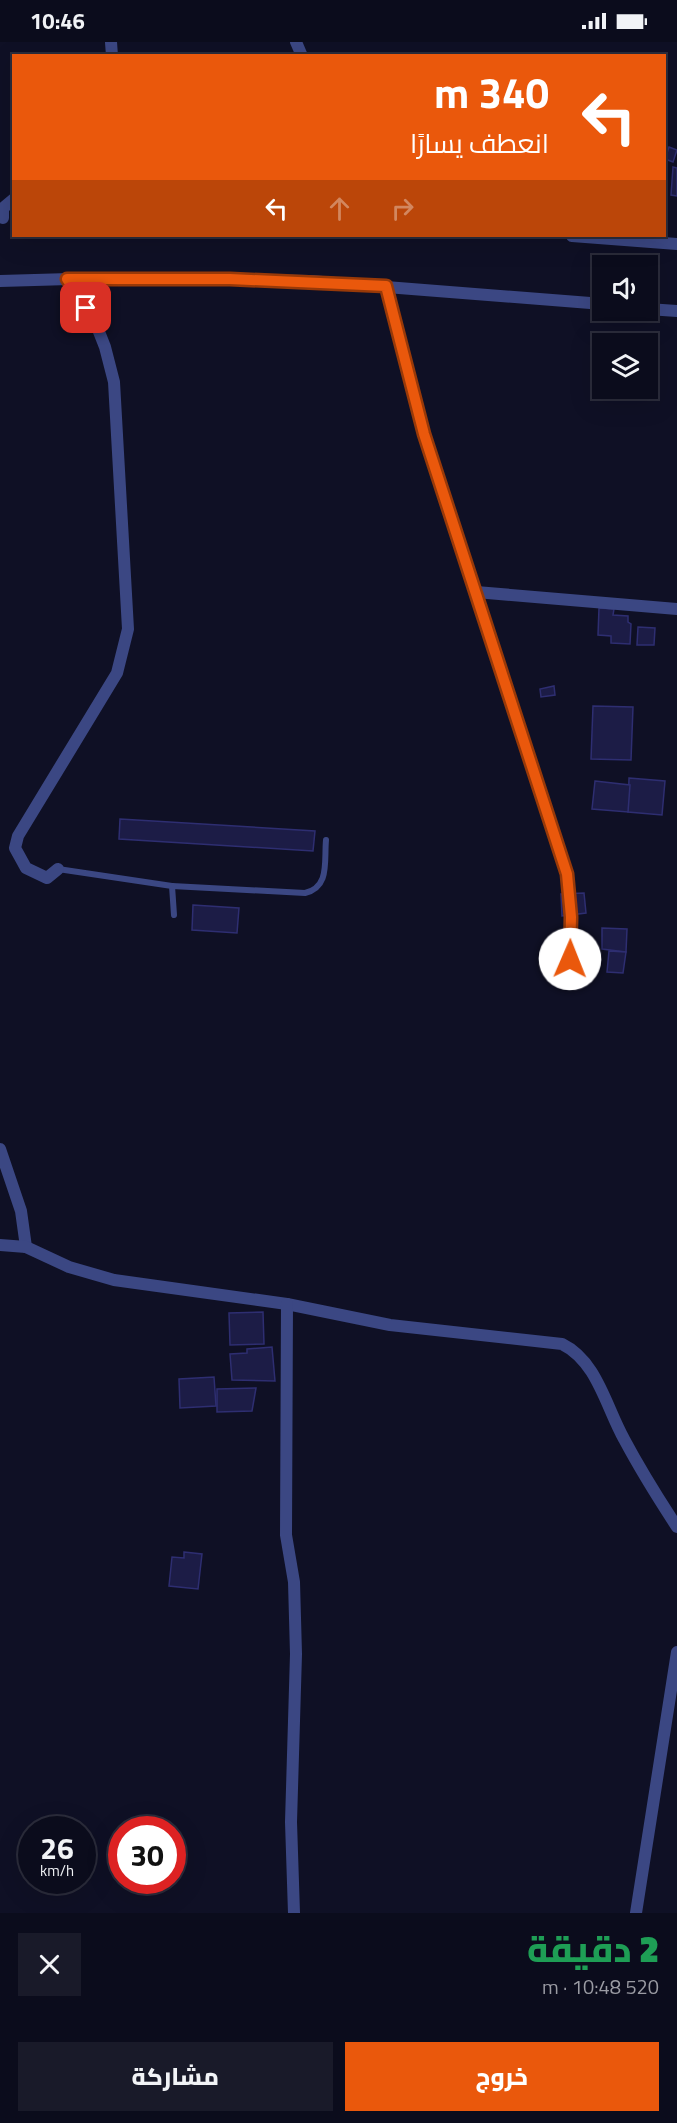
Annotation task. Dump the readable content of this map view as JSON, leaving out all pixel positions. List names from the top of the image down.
{
  "page": {
    "status": "10:46",
    "turn": ["340 m", "انعطف يسارًا"],
    "speed": "26 km/h",
    "limit": "30",
    "heading": ["2 دقيقة", "520 m · 10:48"],
    "buttons": ["خروج", "مشاركة"]
  }
}
